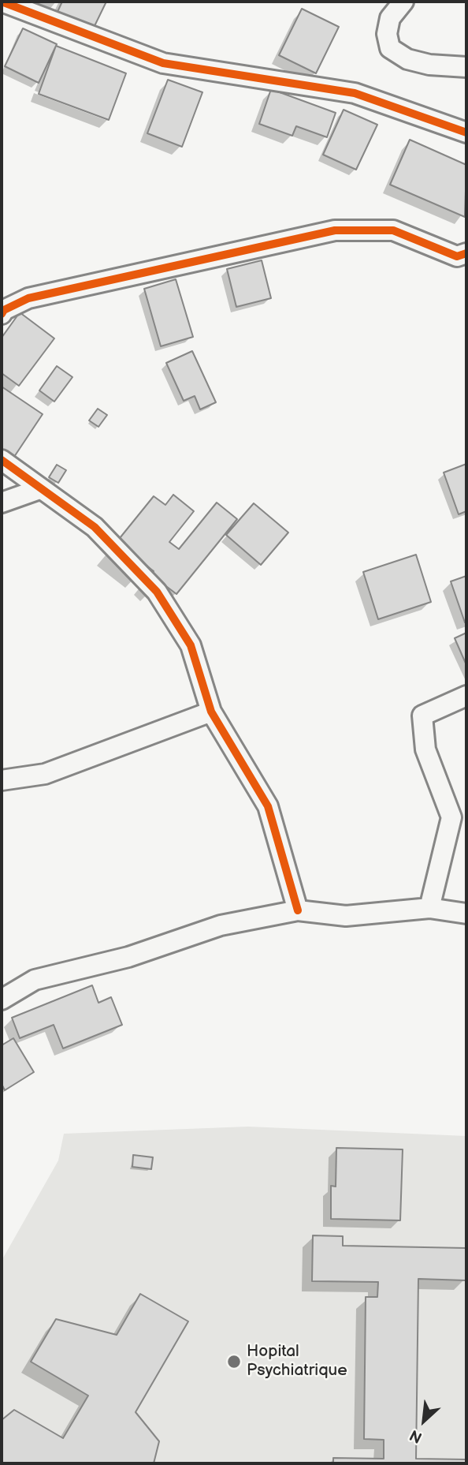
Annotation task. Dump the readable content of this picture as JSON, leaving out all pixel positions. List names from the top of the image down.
{
  "places": ["Hopital Psychiatrique"],
  "north": "bottom left"
}
